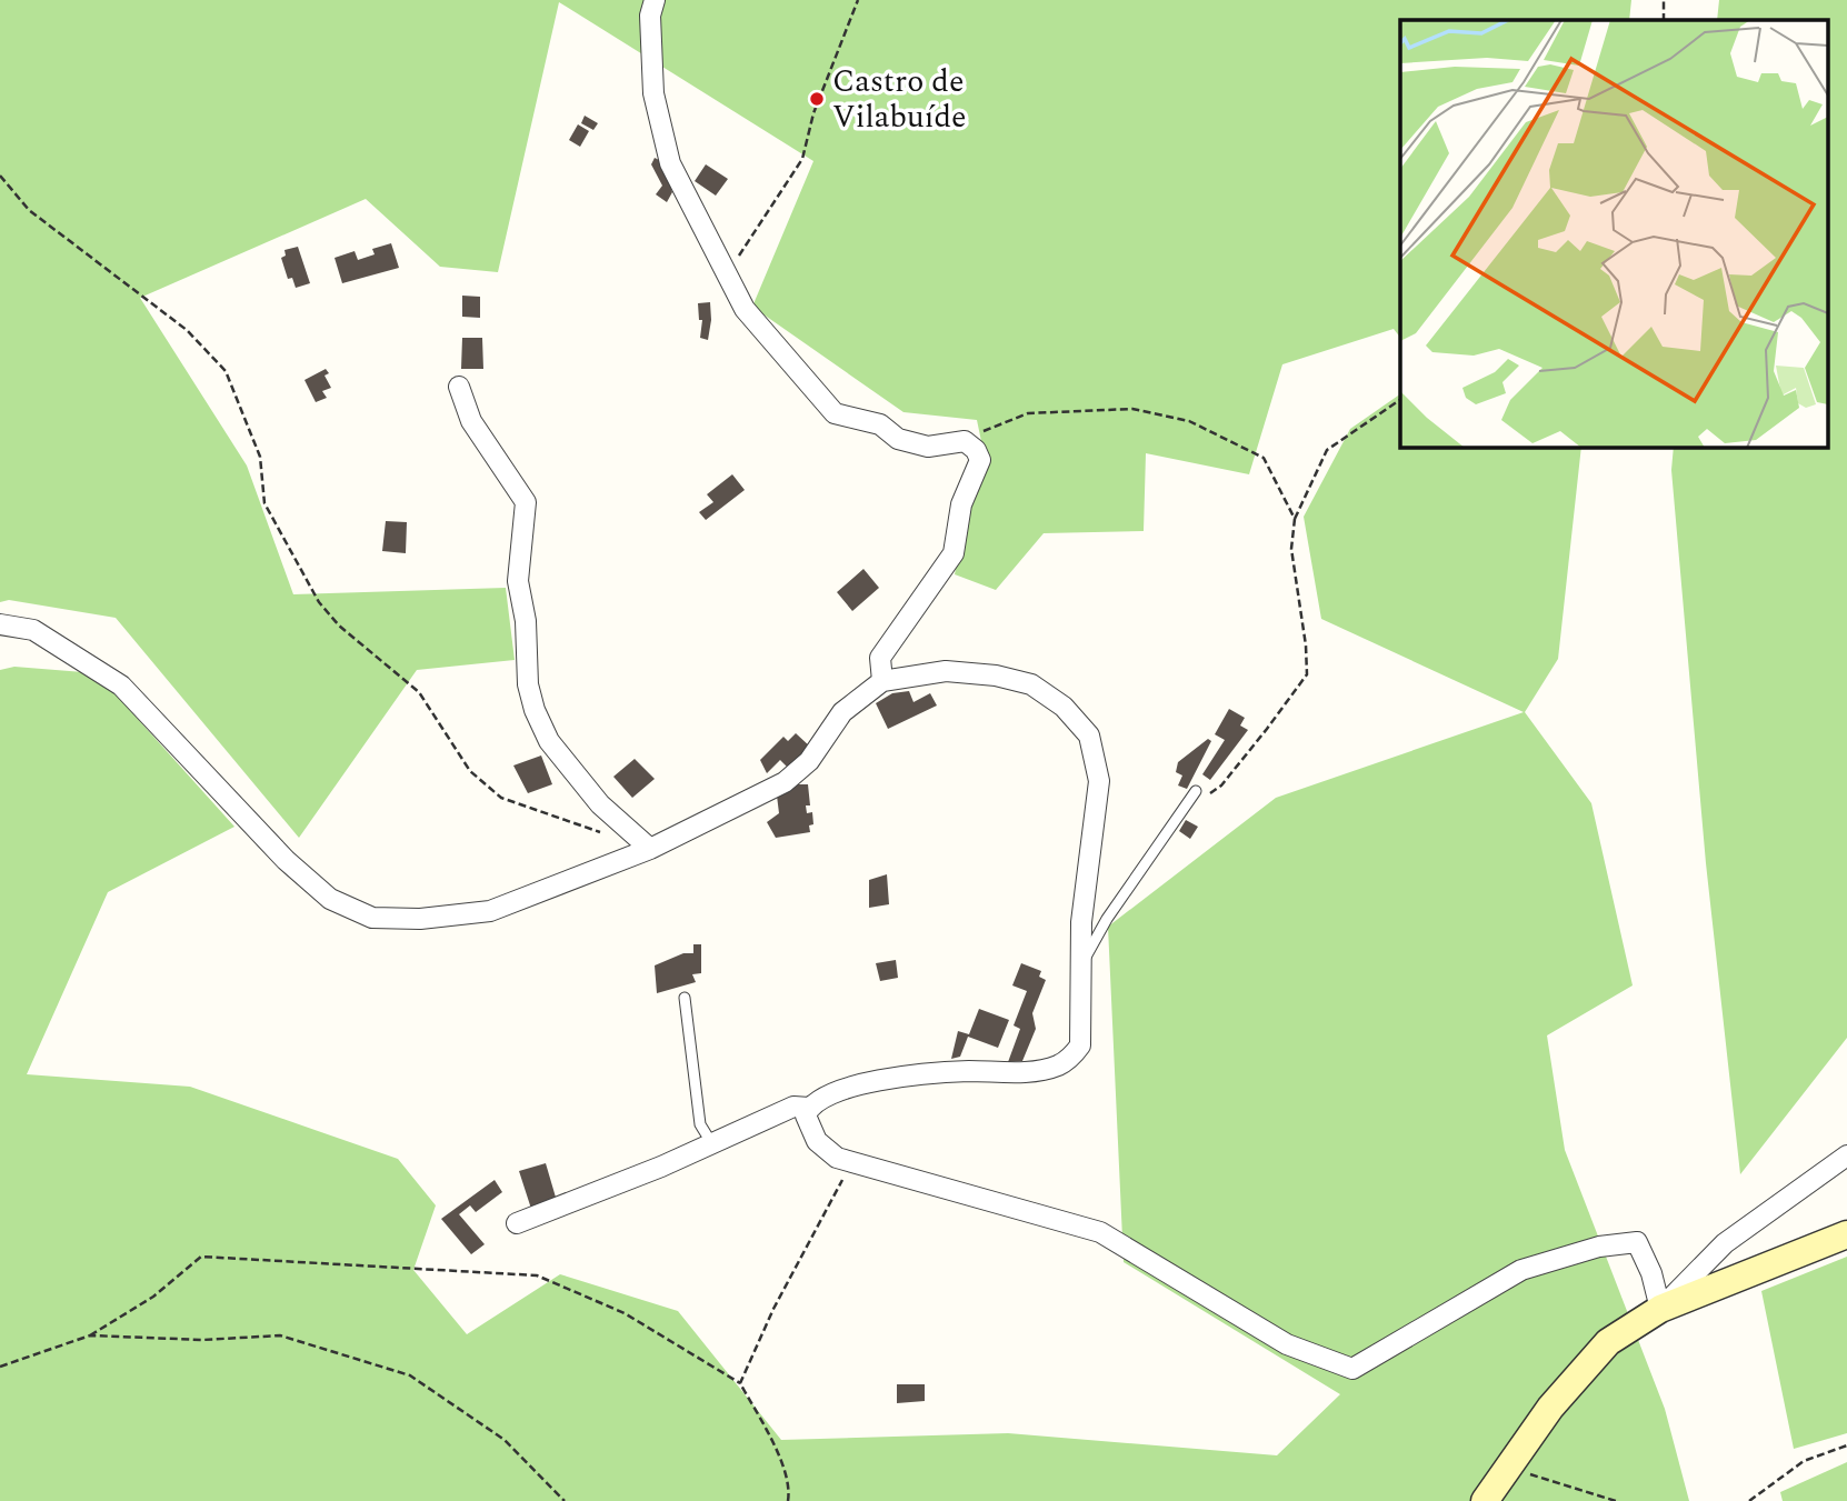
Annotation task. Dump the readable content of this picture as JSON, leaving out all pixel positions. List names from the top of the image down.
{
  "places": ["Castro de Vilabuíde"]
}
